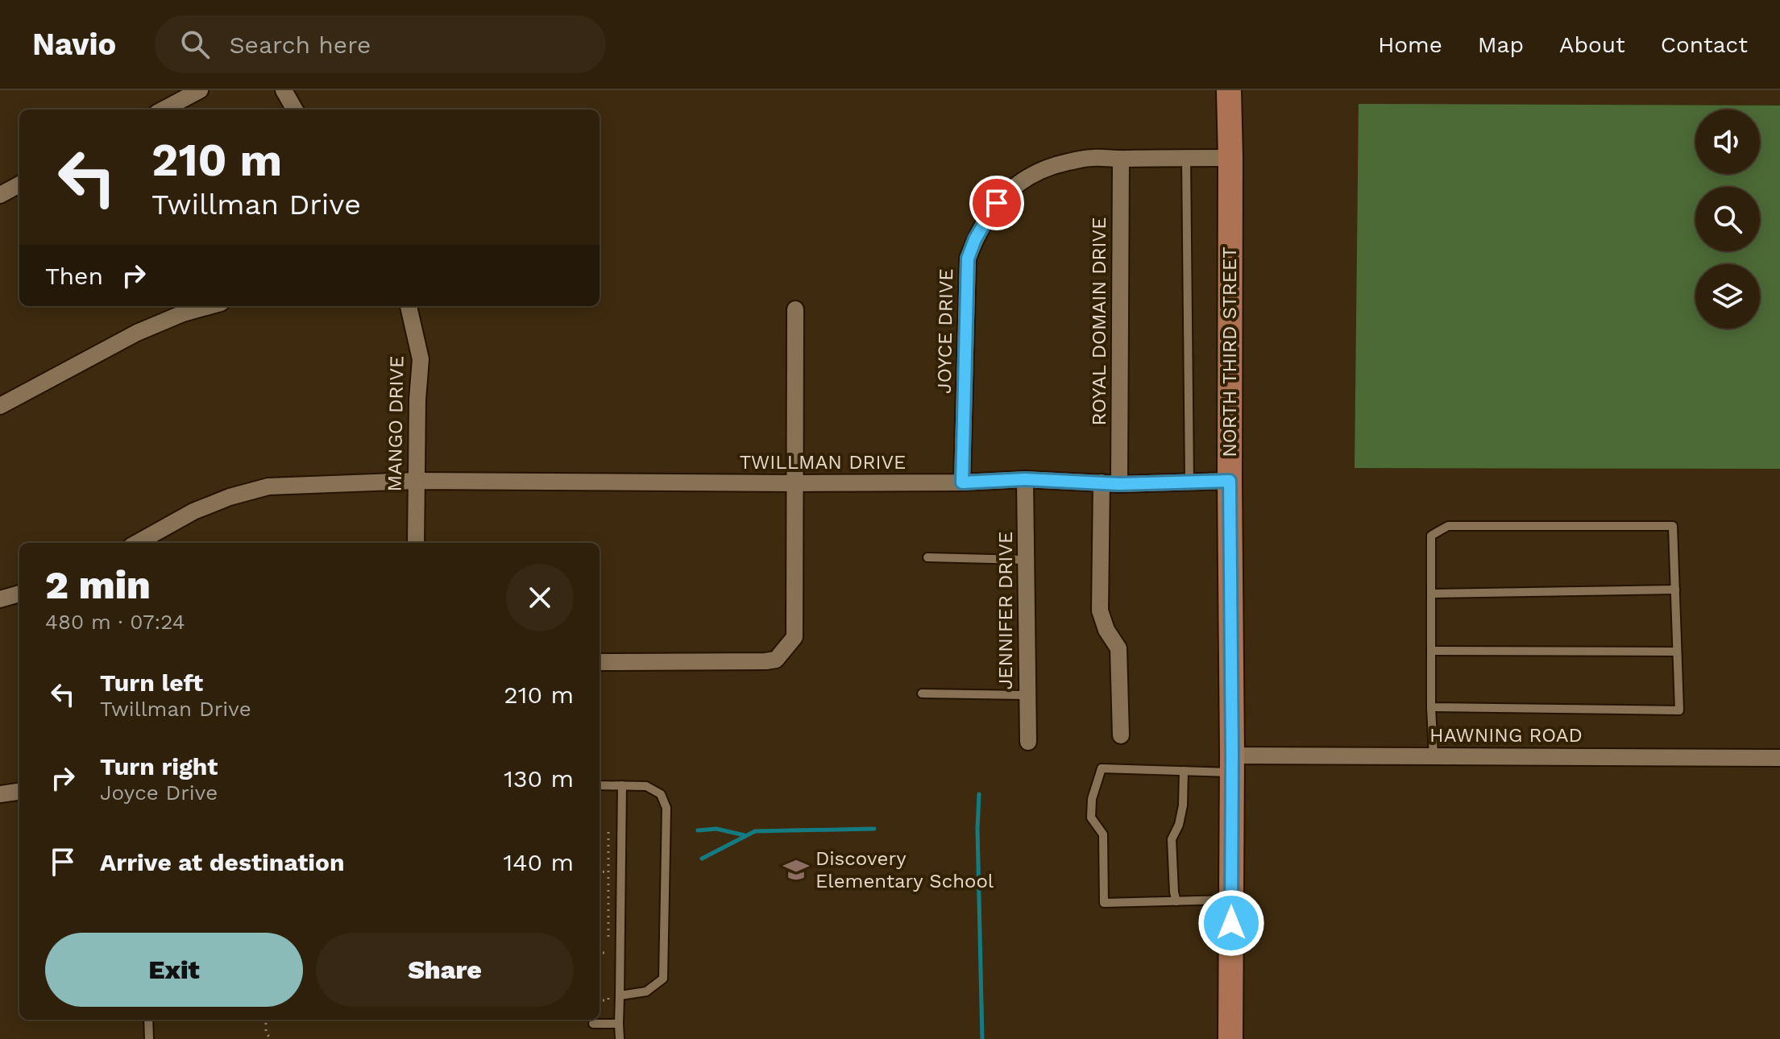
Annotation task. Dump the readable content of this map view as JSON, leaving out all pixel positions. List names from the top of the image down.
{
  "streets": {
    "main road": ["NORTH THIRD STREET"],
    "street": [
      "ROYAL DOMAIN DRIVE",
      "JOYCE DRIVE",
      "MANGO DRIVE",
      "TWILLMAN DRIVE",
      "JENNIFER DRIVE",
      "HAWNING ROAD"
    ]
  },
  "crossings": [
    ["ROYAL DOMAIN DRIVE", "JOYCE DRIVE"],
    ["ROYAL DOMAIN DRIVE", "TWILLMAN DRIVE"],
    ["JOYCE DRIVE", "NORTH THIRD STREET"],
    ["JOYCE DRIVE", "TWILLMAN DRIVE"],
    ["NORTH THIRD STREET", "TWILLMAN DRIVE"],
    ["NORTH THIRD STREET", "HAWNING ROAD"],
    ["MANGO DRIVE", "TWILLMAN DRIVE"],
    ["TWILLMAN DRIVE", "JENNIFER DRIVE"]
  ],
  "places": {
    "school or university": ["Discovery Elementary School"]
  },
  "page": {
    "header": "Navio",
    "search": "Search here",
    "nav": [
      "Home",
      "Map",
      "About",
      "Contact"
    ],
    "turn": ["210 m", "Twillman Drive"],
    "then": "Then",
    "heading": ["2 min", "480 m · 07:24"],
    "list": [
      {
        "name": "Turn left",
        "note": "Twillman Drive",
        "value": "210 m"
      },
      {
        "name": "Turn right",
        "note": "Joyce Drive",
        "value": "130 m"
      },
      {
        "name": "Arrive at destination",
        "value": "140 m"
      }
    ],
    "buttons": ["Exit", "Share"]
  }
}
